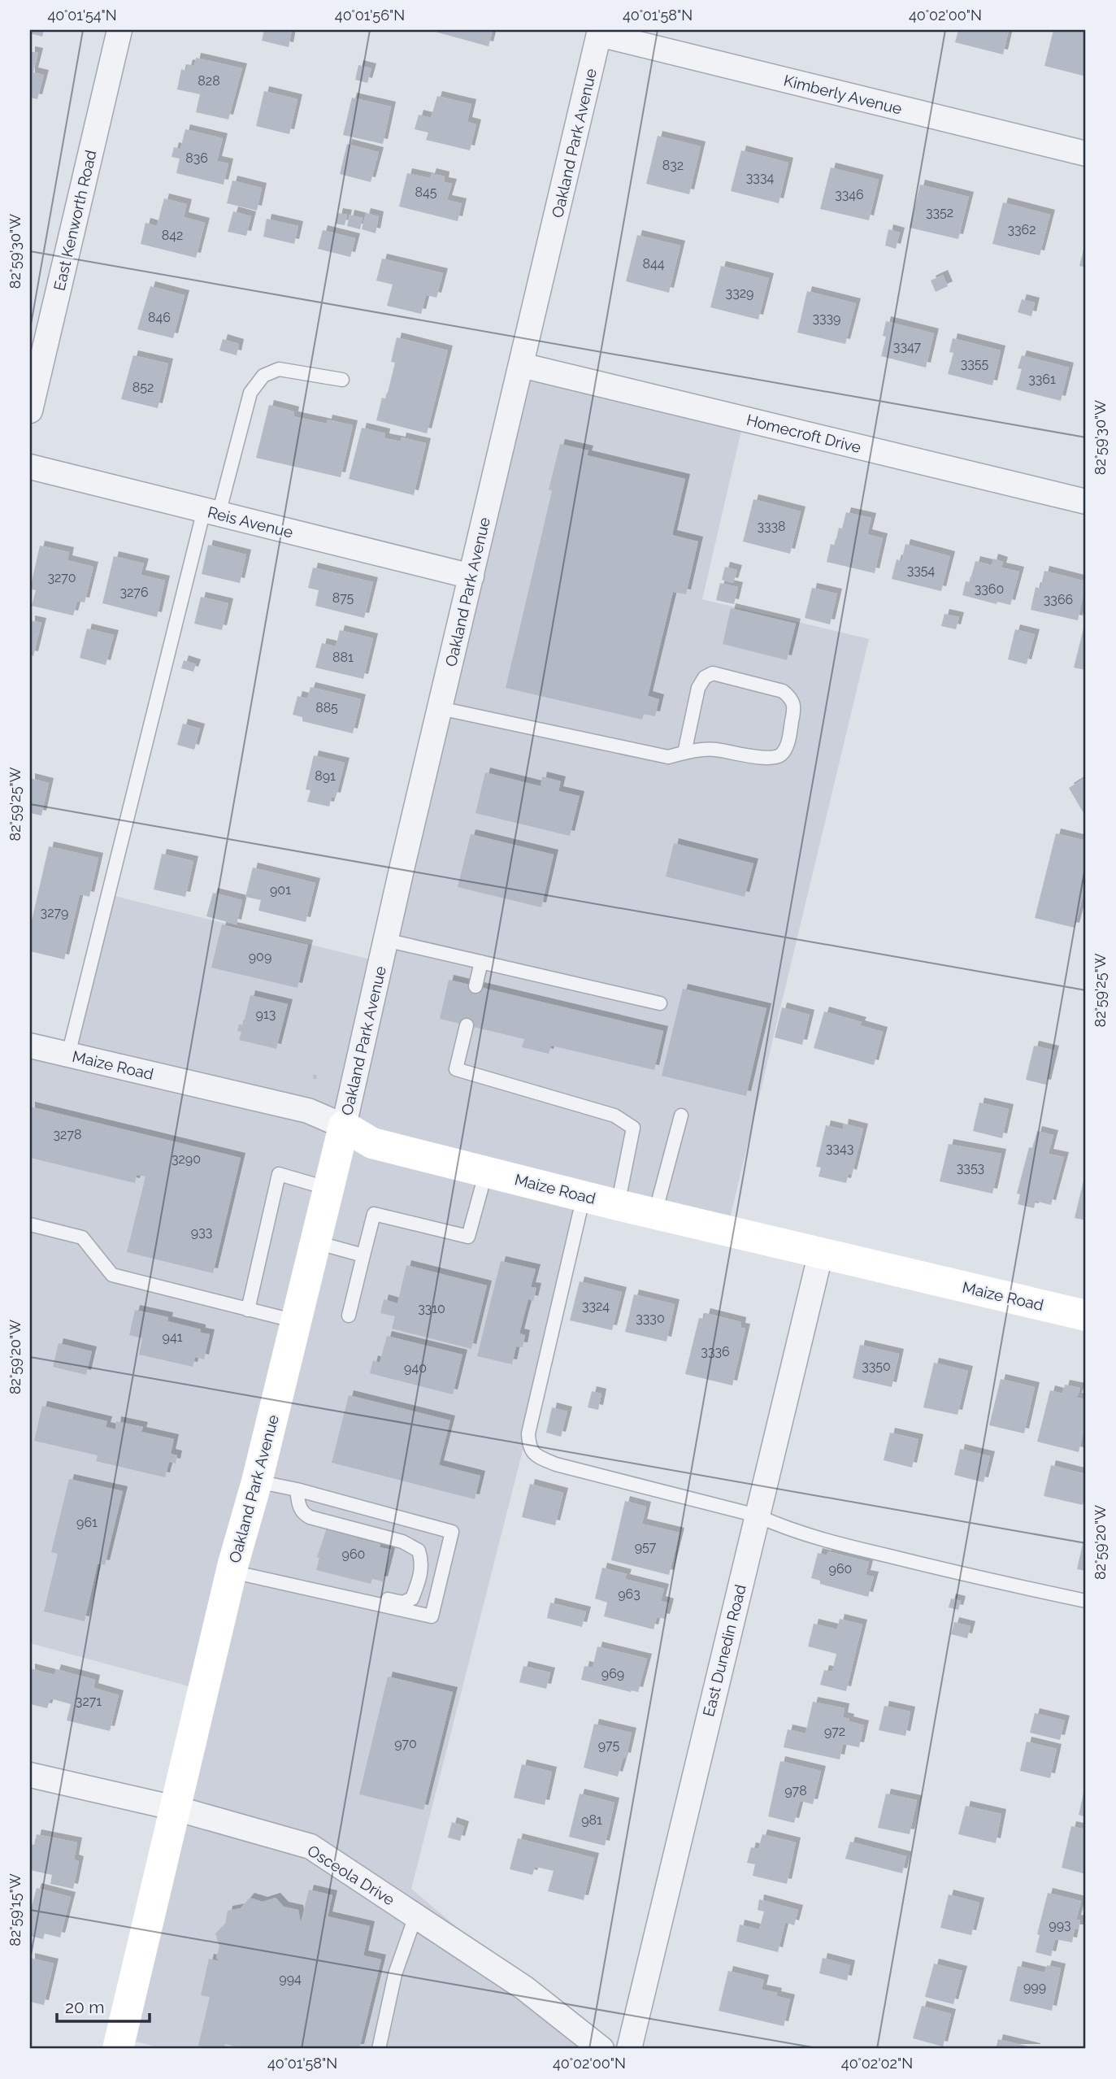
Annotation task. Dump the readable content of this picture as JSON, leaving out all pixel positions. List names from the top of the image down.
{
  "streets": {
    "street": [
      "Kimberly Avenue",
      "Oakland Park Avenue",
      "East Kenworth Road",
      "Homecroft Drive",
      "Reis Avenue",
      "Maize Road",
      "East Dunedin Road",
      "Osceola Drive"
    ]
  },
  "crossings": [
    ["Kimberly Avenue", "Oakland Park Avenue"],
    ["Oakland Park Avenue", "Homecroft Drive"],
    ["Oakland Park Avenue", "Reis Avenue"],
    ["Oakland Park Avenue", "Maize Road"],
    ["Oakland Park Avenue", "Osceola Drive"],
    ["Maize Road", "East Dunedin Road"]
  ],
  "house_numbers": [
    "828",
    "836",
    "832",
    "3334",
    "845",
    "3346",
    "3352",
    "3362",
    "842",
    "844",
    "3329",
    "846",
    "3339",
    "3347",
    "3355",
    "3361",
    "852",
    "3338",
    "3354",
    "3270",
    "3360",
    "3276",
    "875",
    "3366",
    "881",
    "885",
    "891",
    "901",
    "3279",
    "909",
    "913",
    "3278",
    "3343",
    "3290",
    "3353",
    "933",
    "3324",
    "3310",
    "3330",
    "941",
    "3336",
    "3350",
    "940",
    "961",
    "957",
    "960",
    "960",
    "963",
    "969",
    "3271",
    "972",
    "970",
    "975",
    "978",
    "981",
    "993",
    "994",
    "999"
  ],
  "scale_bar": "20 m",
  "coordinates": [
    "40°01'54\"N",
    "40°01'56\"N",
    "40°01'58\"N",
    "40°02'00\"N",
    "82°59'30\"W",
    "82°59'25\"W",
    "82°59'20\"W",
    "82°59'15\"W",
    "40°02'02\"N"
  ]
}
